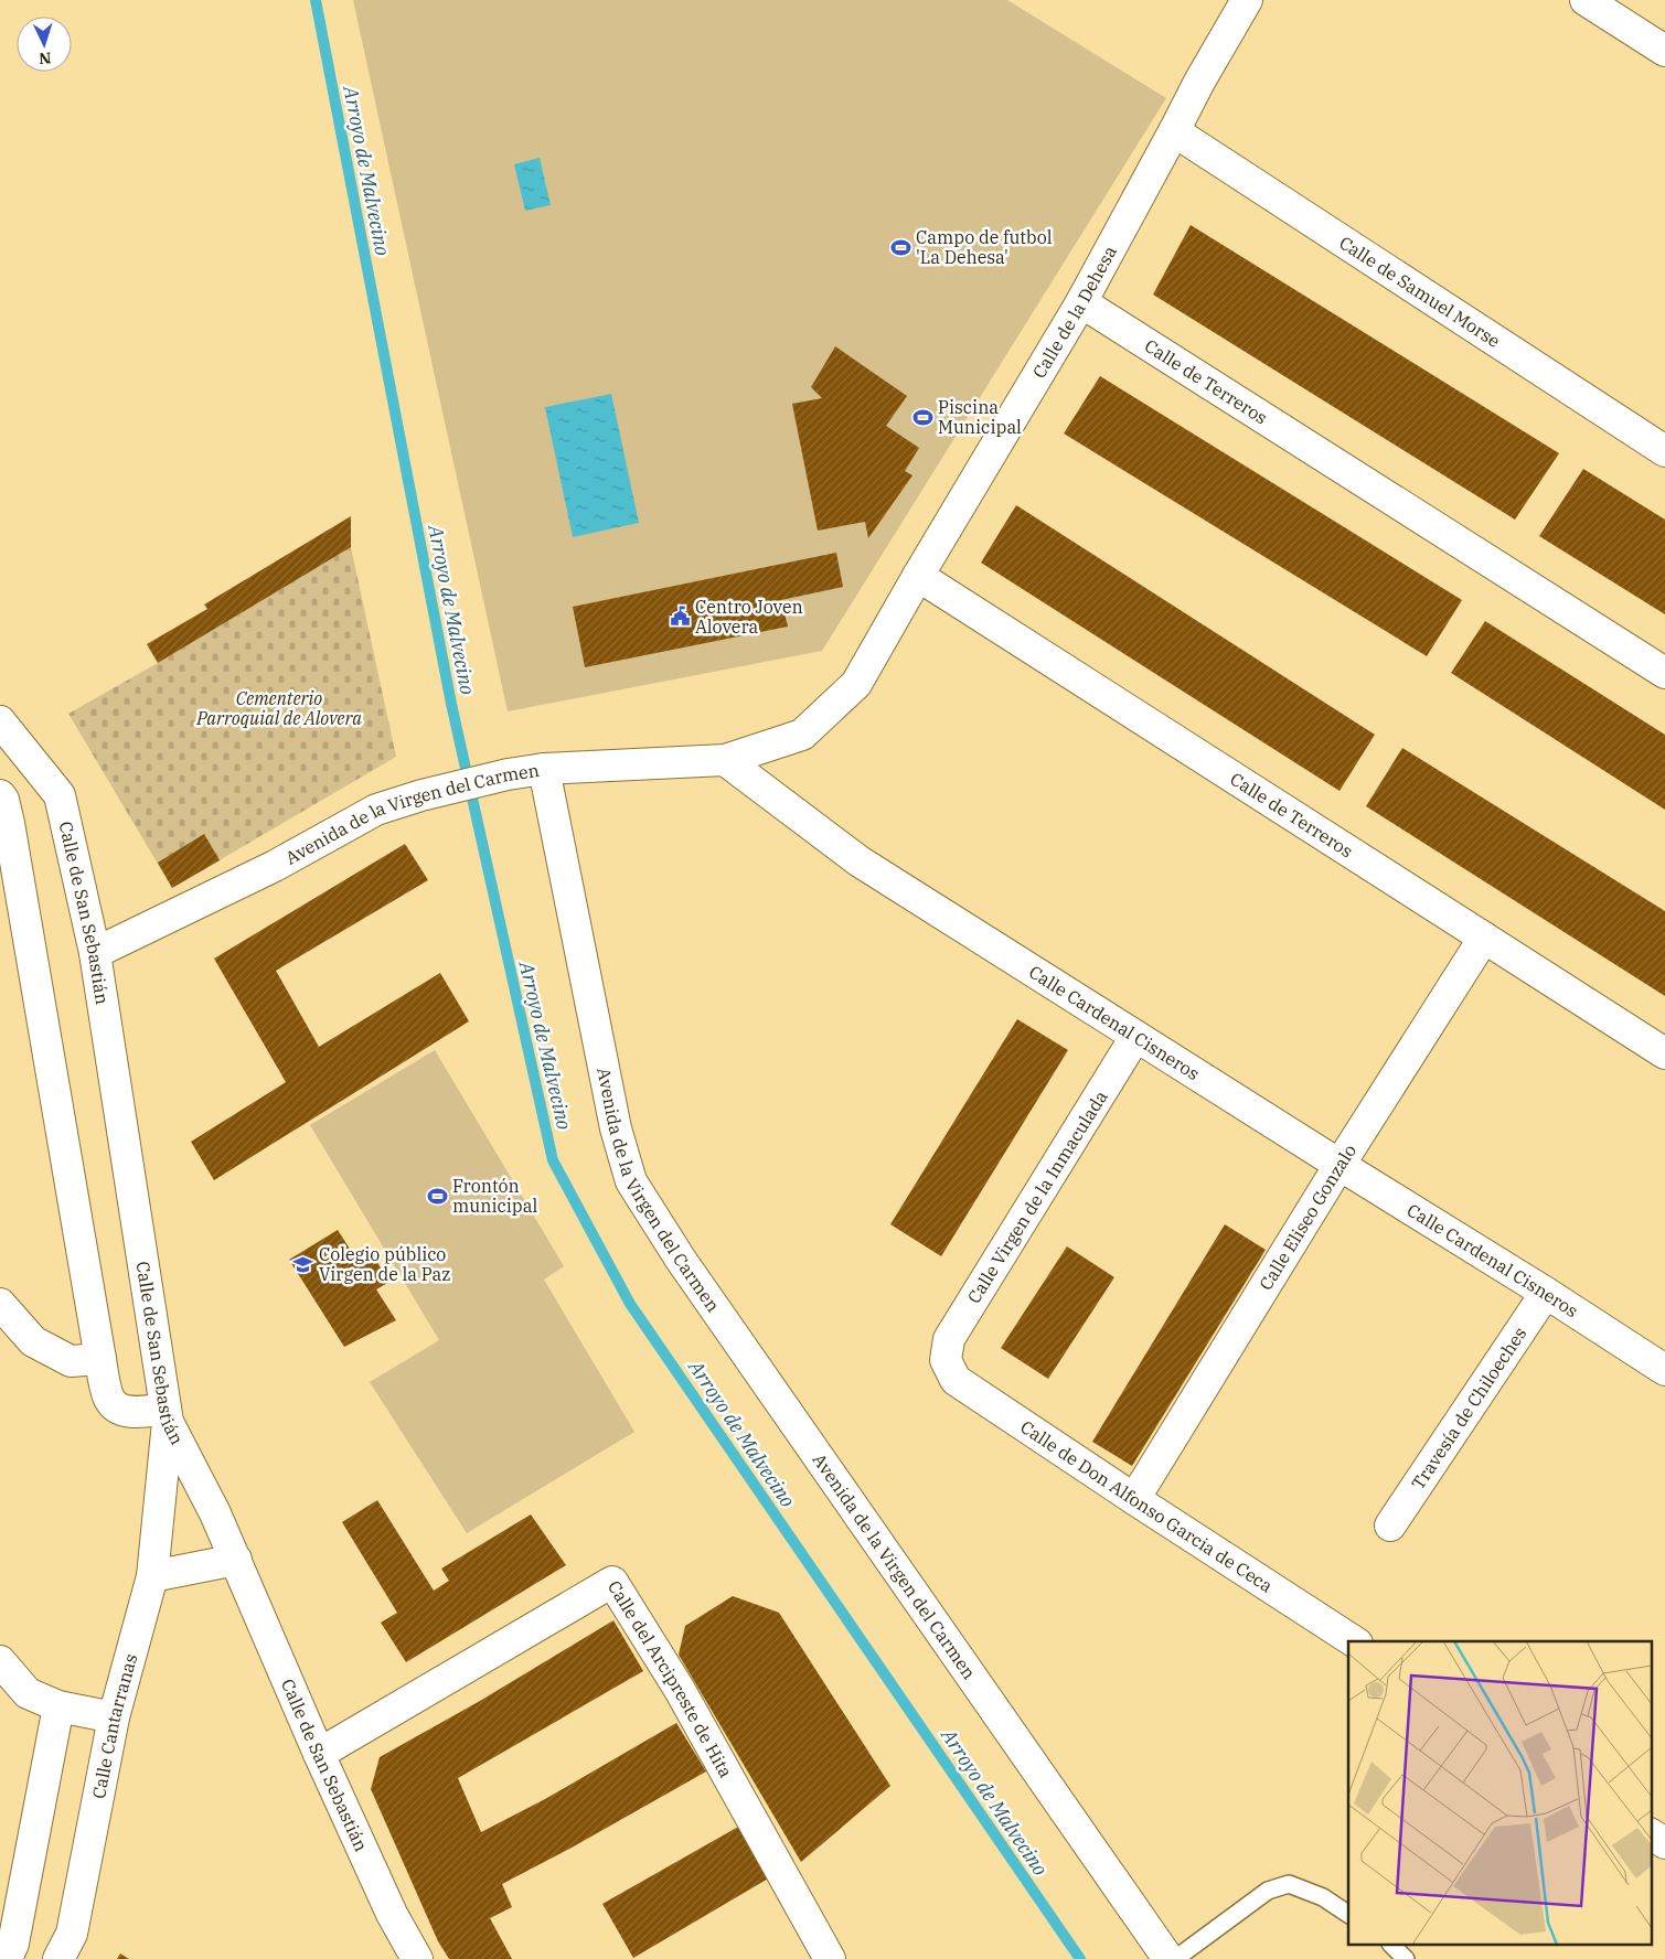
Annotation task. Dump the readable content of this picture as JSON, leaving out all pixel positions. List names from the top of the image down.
{
  "streets": {
    "street": [
      "Calle de Samuel Morse",
      "Calle de la Dehesa",
      "Calle de Terreros",
      "Avenida de la Virgen del Carmen",
      "Calle de San Sebastián",
      "Calle Cardenal Cisneros",
      "Calle Virgen de la Inmaculada",
      "Calle Eliseo Gonzalo",
      "Travesía de Chiloeches",
      "Calle de Don Alfonso Garcia de Ceca",
      "Calle del Arcipreste de Hita",
      "Calle Cantarranas"
    ]
  },
  "crossings": [
    ["Calle de Samuel Morse", "Calle de la Dehesa"],
    ["Calle de la Dehesa", "Calle de Terreros"],
    ["Calle de la Dehesa", "Calle Cardenal Cisneros"],
    ["Calle de Terreros", "Calle Eliseo Gonzalo"],
    ["Avenida de la Virgen del Carmen", "Calle de San Sebastián"],
    ["Calle de San Sebastián", "Calle del Arcipreste de Hita"],
    ["Calle de San Sebastián", "Calle Cantarranas"],
    ["Calle Cardenal Cisneros", "Calle Virgen de la Inmaculada"],
    ["Calle Cardenal Cisneros", "Calle Eliseo Gonzalo"],
    ["Calle Cardenal Cisneros", "Travesía de Chiloeches"],
    ["Calle Virgen de la Inmaculada", "Calle de Don Alfonso Garcia de Ceca"],
    ["Calle Eliseo Gonzalo", "Calle de Don Alfonso Garcia de Ceca"]
  ],
  "water": ["Arroyo de Malvecino"],
  "parks": ["Cementerio Parroquial de Alovera"],
  "places": {
    "sports": ["Campo de futbol 'La Dehesa'", "Piscina Municipal", "Frontón municipal"],
    "public building": ["Centro Joven Alovera"],
    "school or university": ["Colegio público Virgen de la Paz"]
  },
  "north": "bottom"
}
